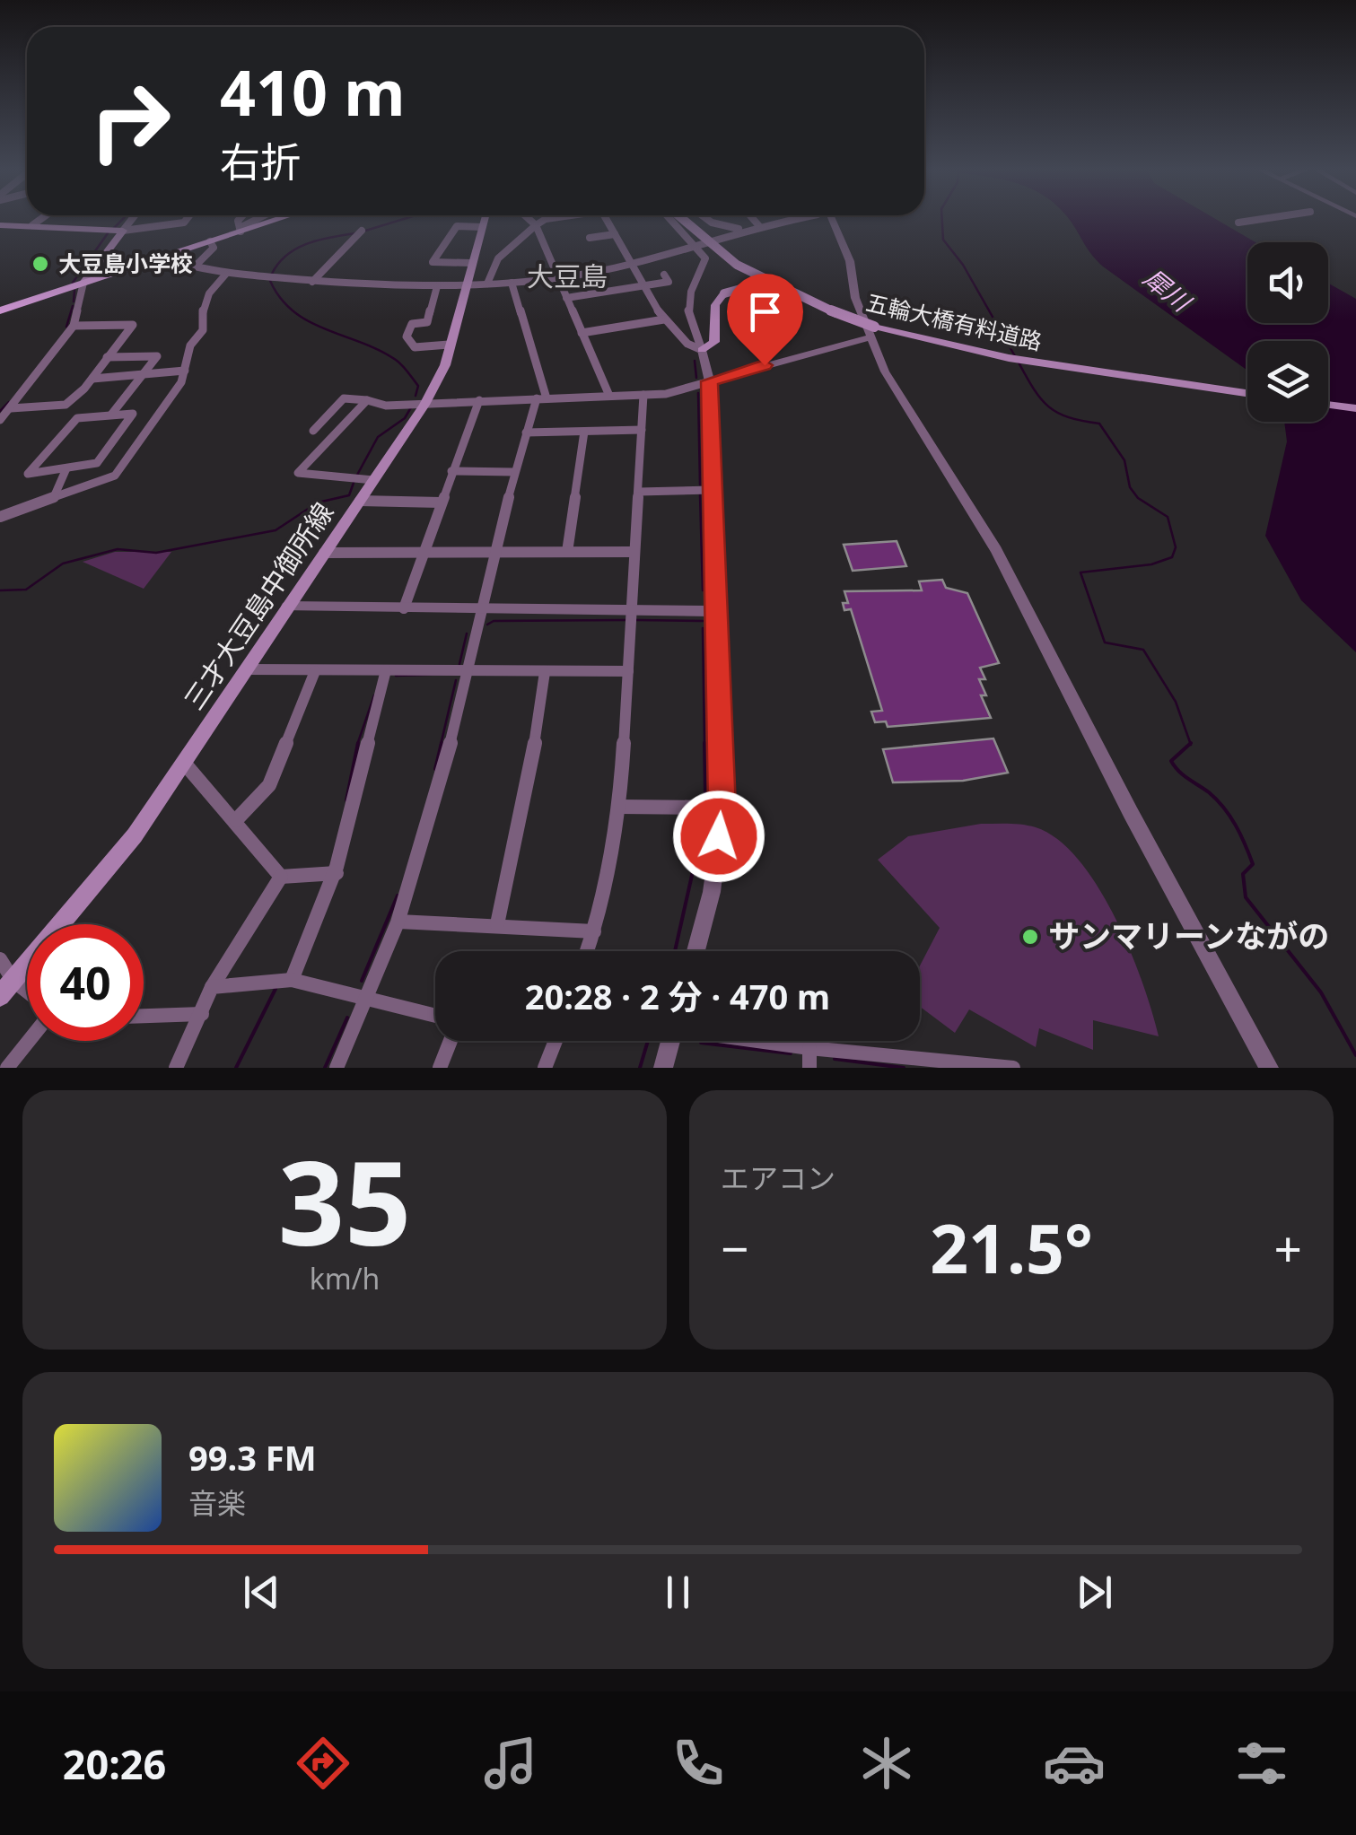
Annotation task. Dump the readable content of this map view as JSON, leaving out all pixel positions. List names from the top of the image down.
{
  "streets": {
    "main road": ["五輪大橋有料道路", "三才大豆島中御所線"]
  },
  "districts": ["大豆島"],
  "water": ["犀川"],
  "places": ["大豆島小学校", "サンマリーンながの"],
  "page": {
    "turn": ["410 m", "右折"],
    "limit": "40",
    "trip": "20:28 · 2 分 · 470 m",
    "tile": [
      ["35", "km/h"],
      "エアコン"
    ],
    "heat": ["−", "21.5°", "+"],
    "song": ["99.3 FM", "音楽"],
    "tabs": "20:26"
  }
}
